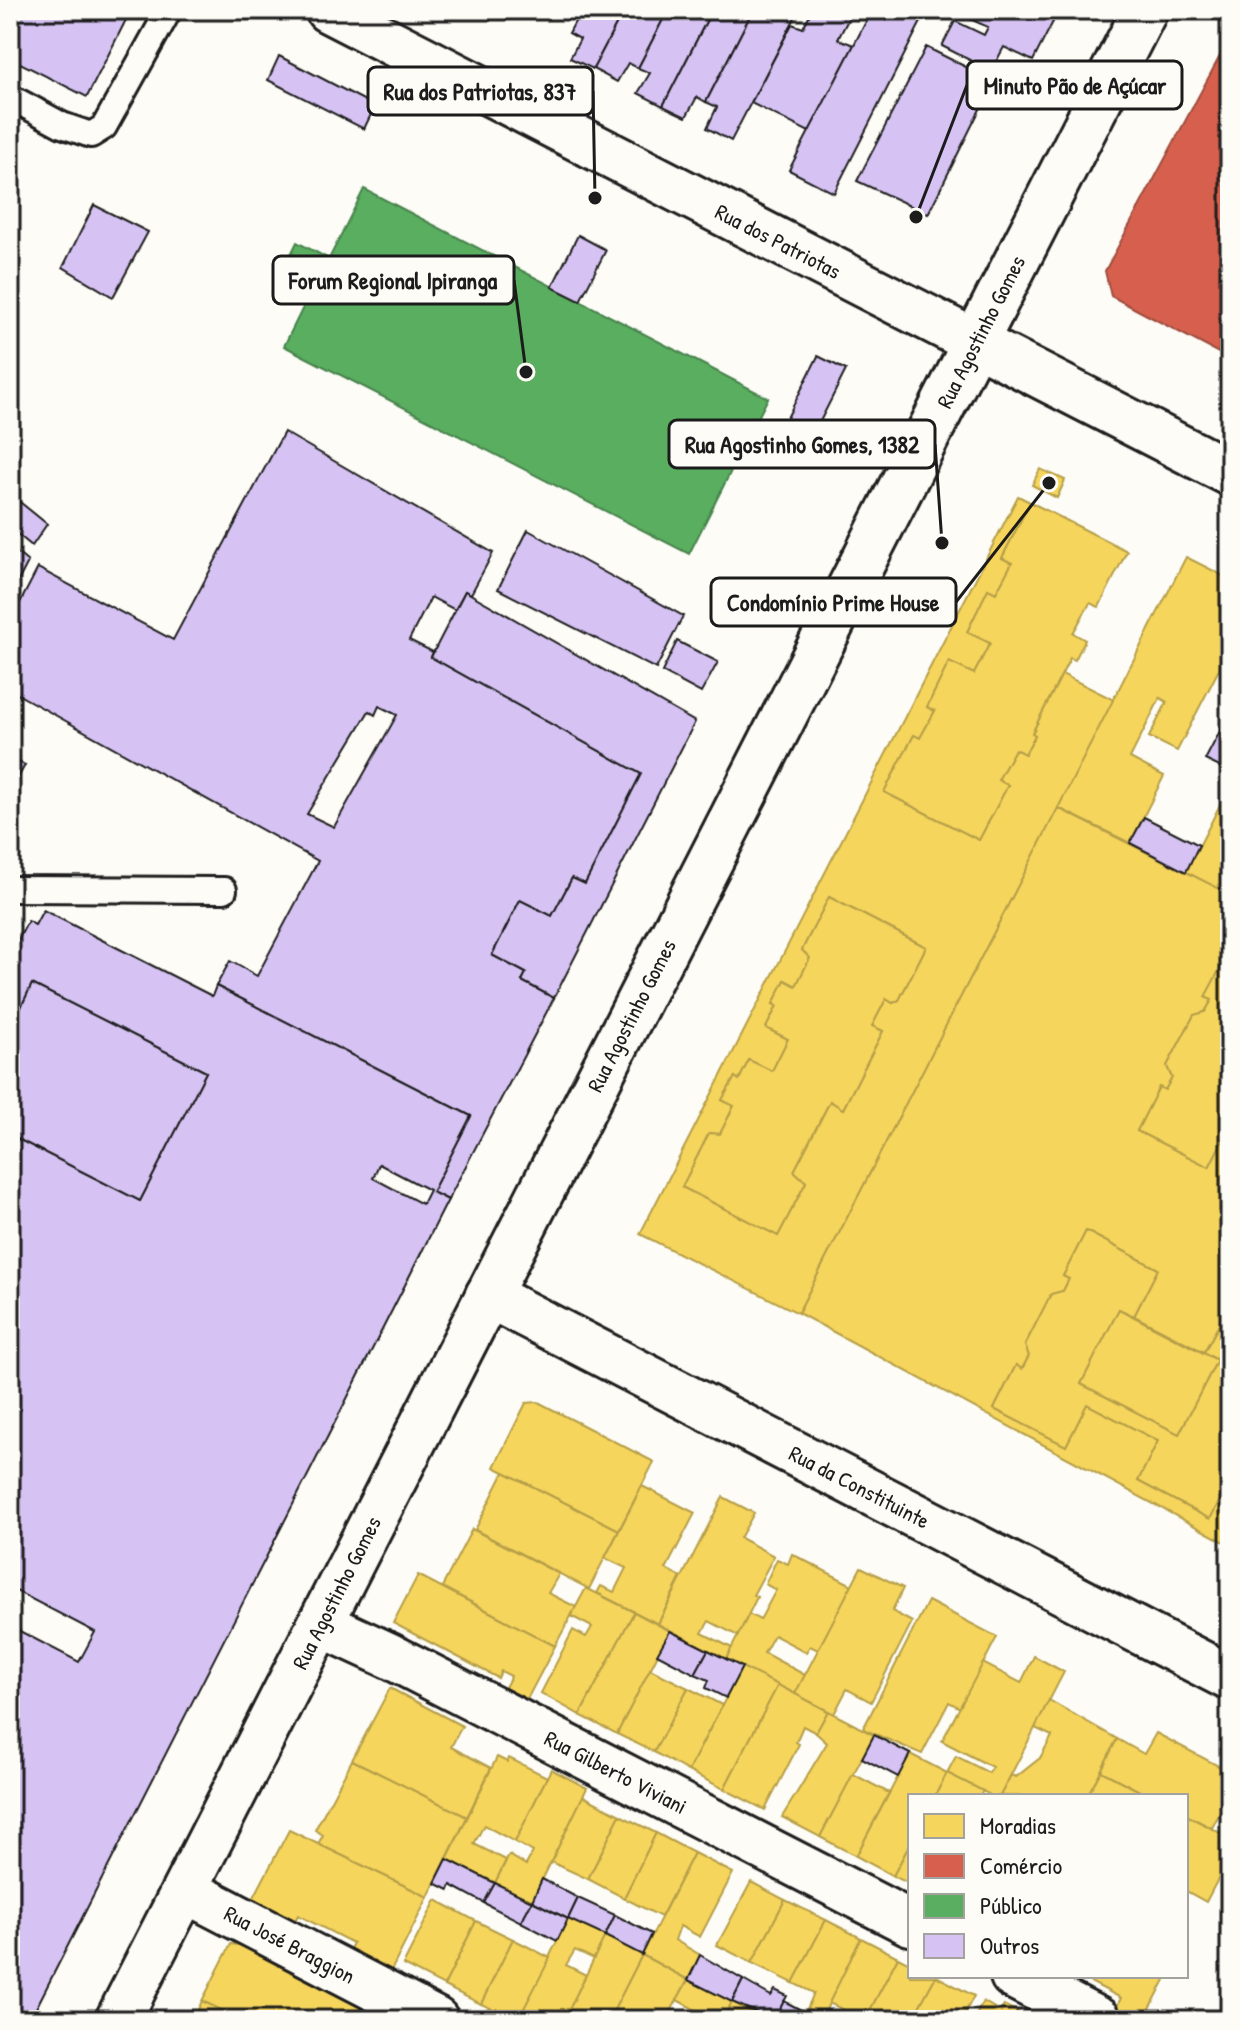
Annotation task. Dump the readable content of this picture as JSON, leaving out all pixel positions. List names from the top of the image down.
{
  "streets": {
    "street": [
      "Rua dos Patriotas",
      "Rua Agostinho Gomes",
      "Rua da Constituinte",
      "Rua Gilberto Viviani",
      "Rua José Braggion"
    ]
  },
  "crossings": [
    ["Rua dos Patriotas", "Rua Agostinho Gomes"],
    ["Rua Agostinho Gomes", "Rua da Constituinte"],
    ["Rua Agostinho Gomes", "Rua Gilberto Viviani"],
    ["Rua Agostinho Gomes", "Rua José Braggion"]
  ],
  "places": [
    "Rua dos Patriotas, 837",
    "Minuto Pão de Açúcar",
    "Forum Regional Ipiranga",
    "Condomínio Prime House",
    "Rua Agostinho Gomes, 1382"
  ],
  "legend": [
    "Moradias",
    "Comércio",
    "Público",
    "Outros"
  ]
}
